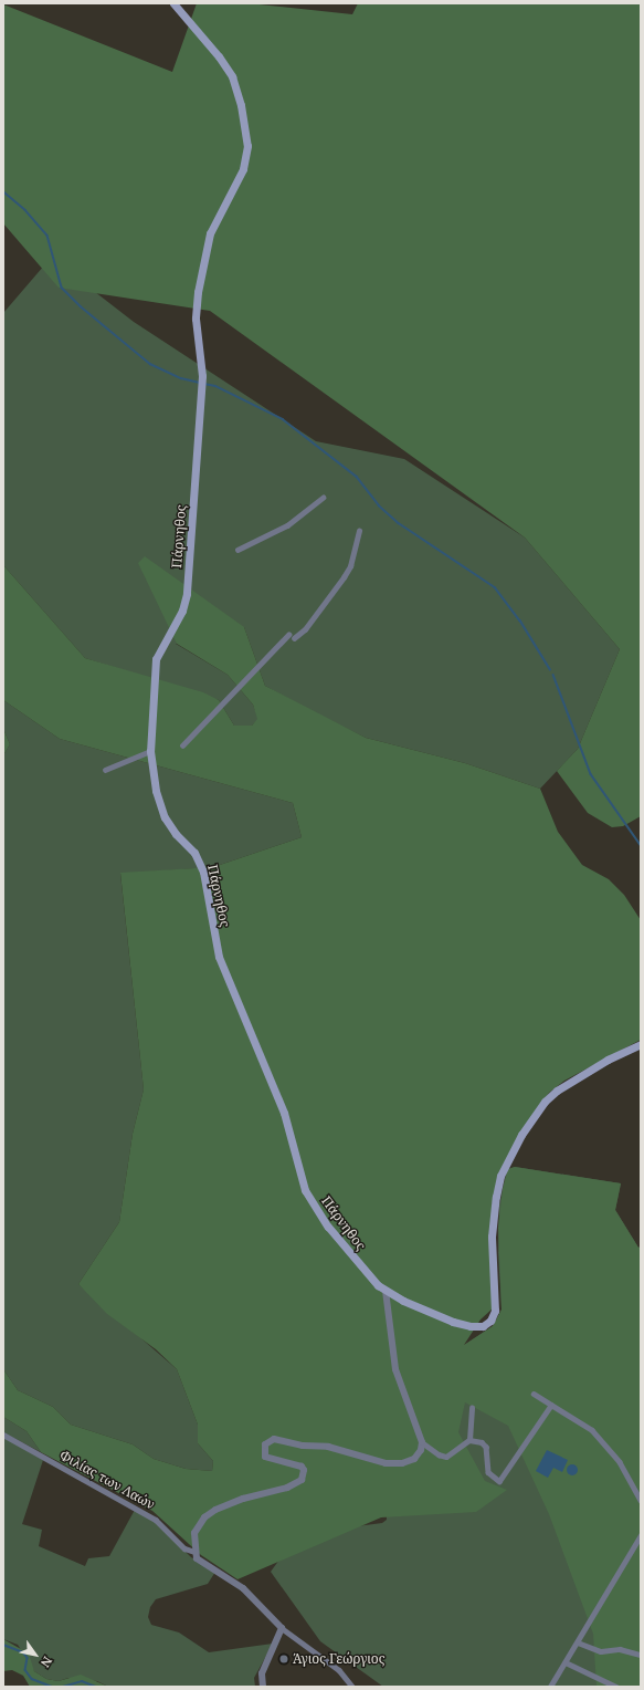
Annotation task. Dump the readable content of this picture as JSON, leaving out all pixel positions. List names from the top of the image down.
{
  "streets": {
    "main road": ["Πάρνηθος"],
    "street": ["Φιλίας των Λαών"]
  },
  "places": ["Άγιος Γεώργιος"],
  "north": "bottom right"
}
